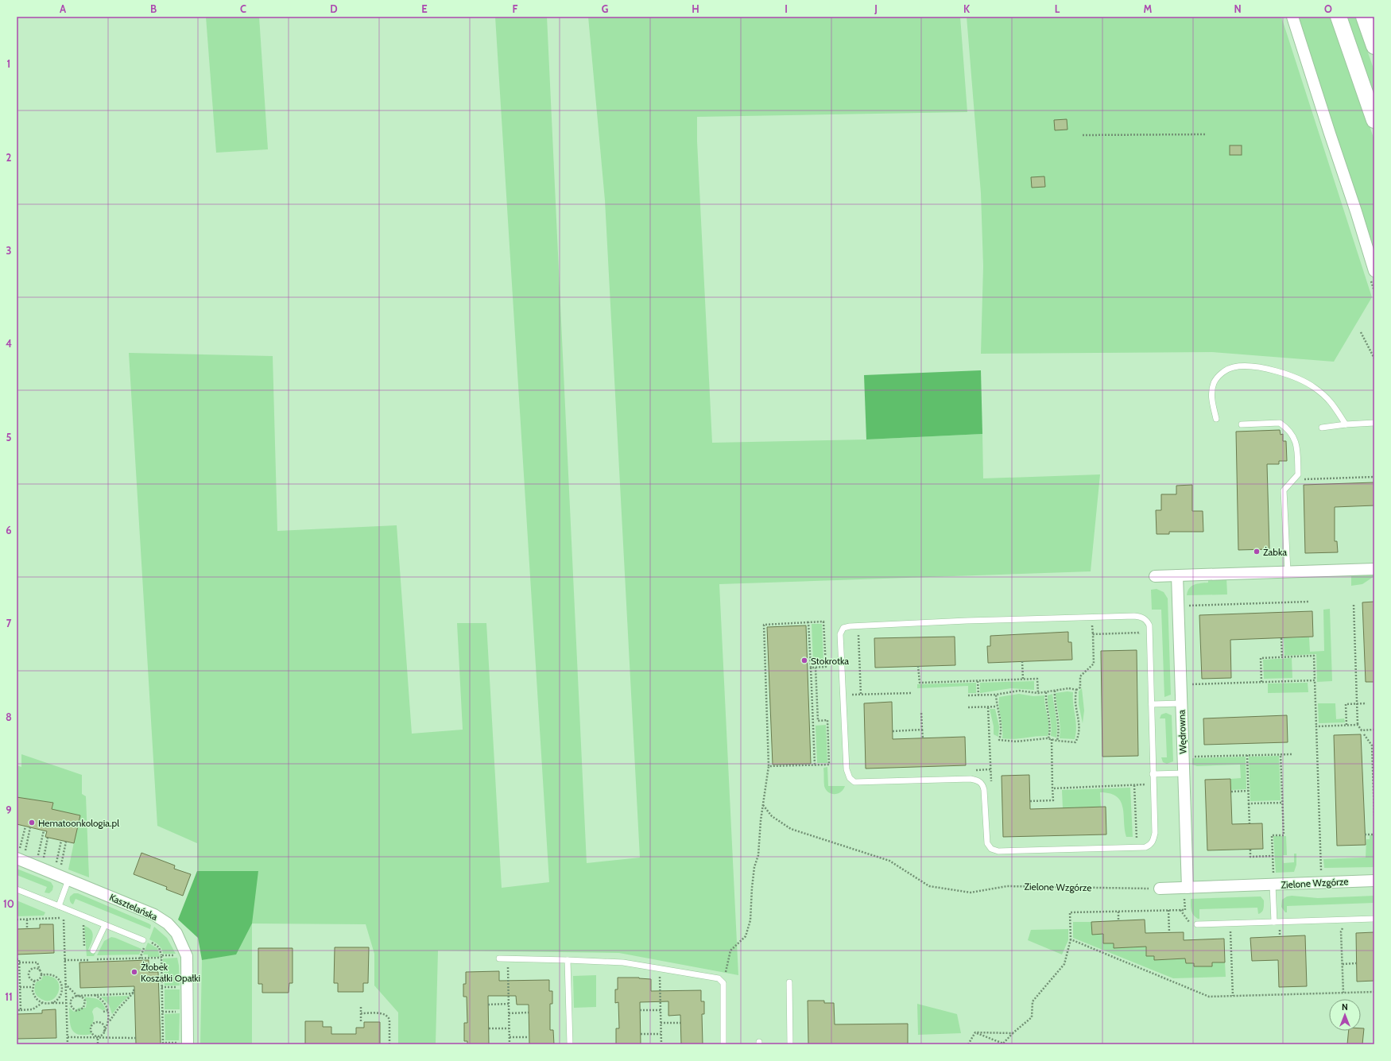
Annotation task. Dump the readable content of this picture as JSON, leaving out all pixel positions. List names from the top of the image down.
{
  "streets": {
    "street": ["Wędrowna", "Zielone Wzgórze", "Kasztelańska"]
  },
  "crossings": [
    ["Wędrowna", "Zielone Wzgórze"]
  ],
  "places": [
    "Żabka",
    "Stokrotka",
    "Hematoonkologia.pl",
    "Żłobek Koszałki Opałki"
  ],
  "north": "top",
  "grid": {
    "columns": [
      "A",
      "B",
      "C",
      "D",
      "E",
      "F",
      "G",
      "H",
      "I",
      "J",
      "K",
      "L",
      "M",
      "N",
      "O"
    ],
    "rows": [
      "1",
      "2",
      "3",
      "4",
      "5",
      "6",
      "7",
      "8",
      "9",
      "10",
      "11"
    ]
  }
}
